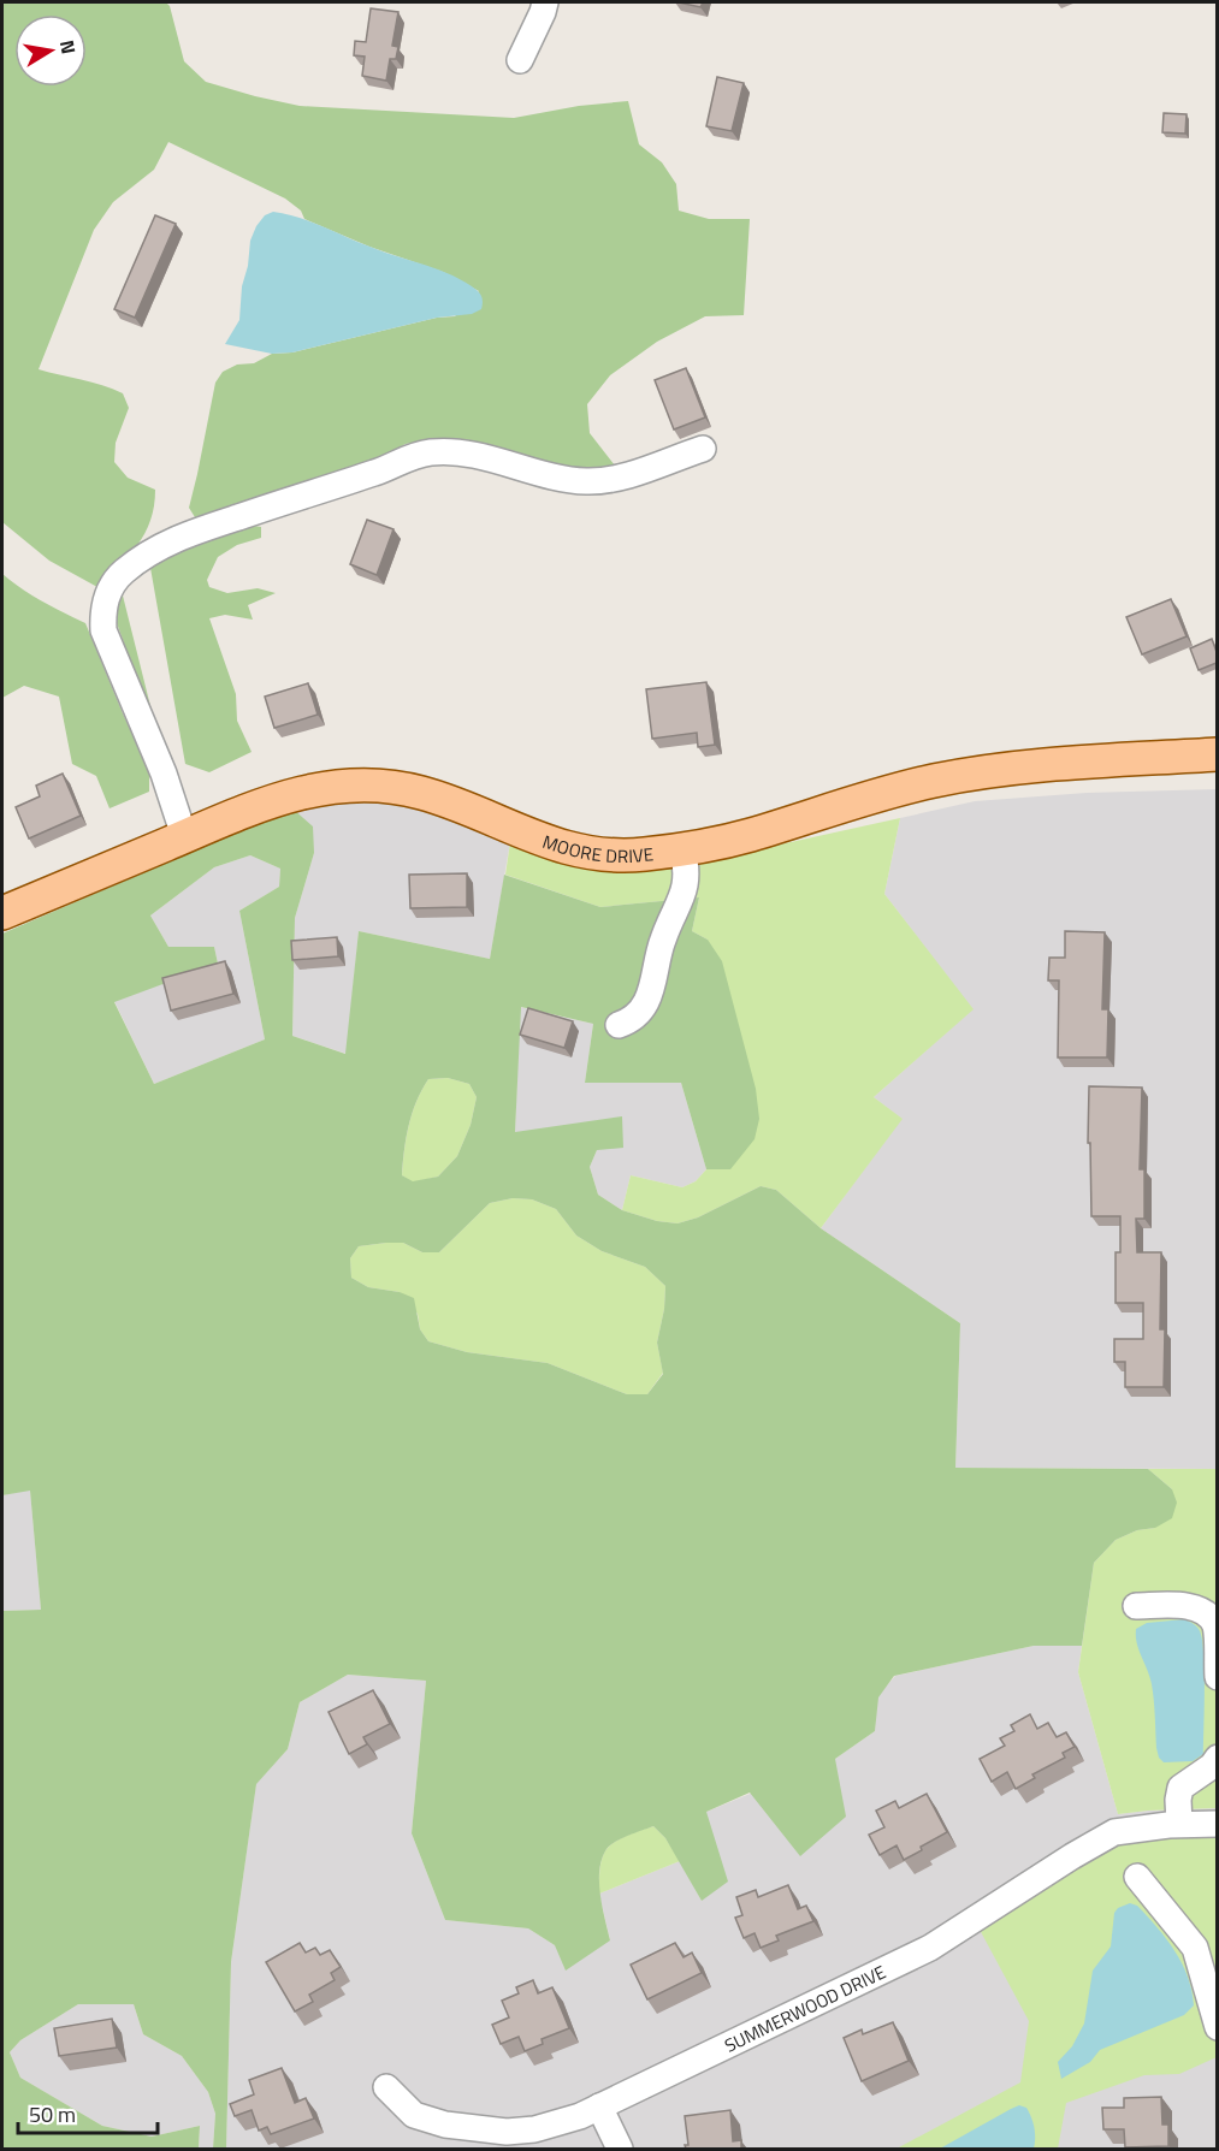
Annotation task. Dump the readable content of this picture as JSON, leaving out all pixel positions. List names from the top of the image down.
{
  "streets": {
    "main road": ["MOORE DRIVE"],
    "street": ["SUMMERWOOD DRIVE"]
  },
  "scale_bar": "50 m",
  "north": "right"
}
